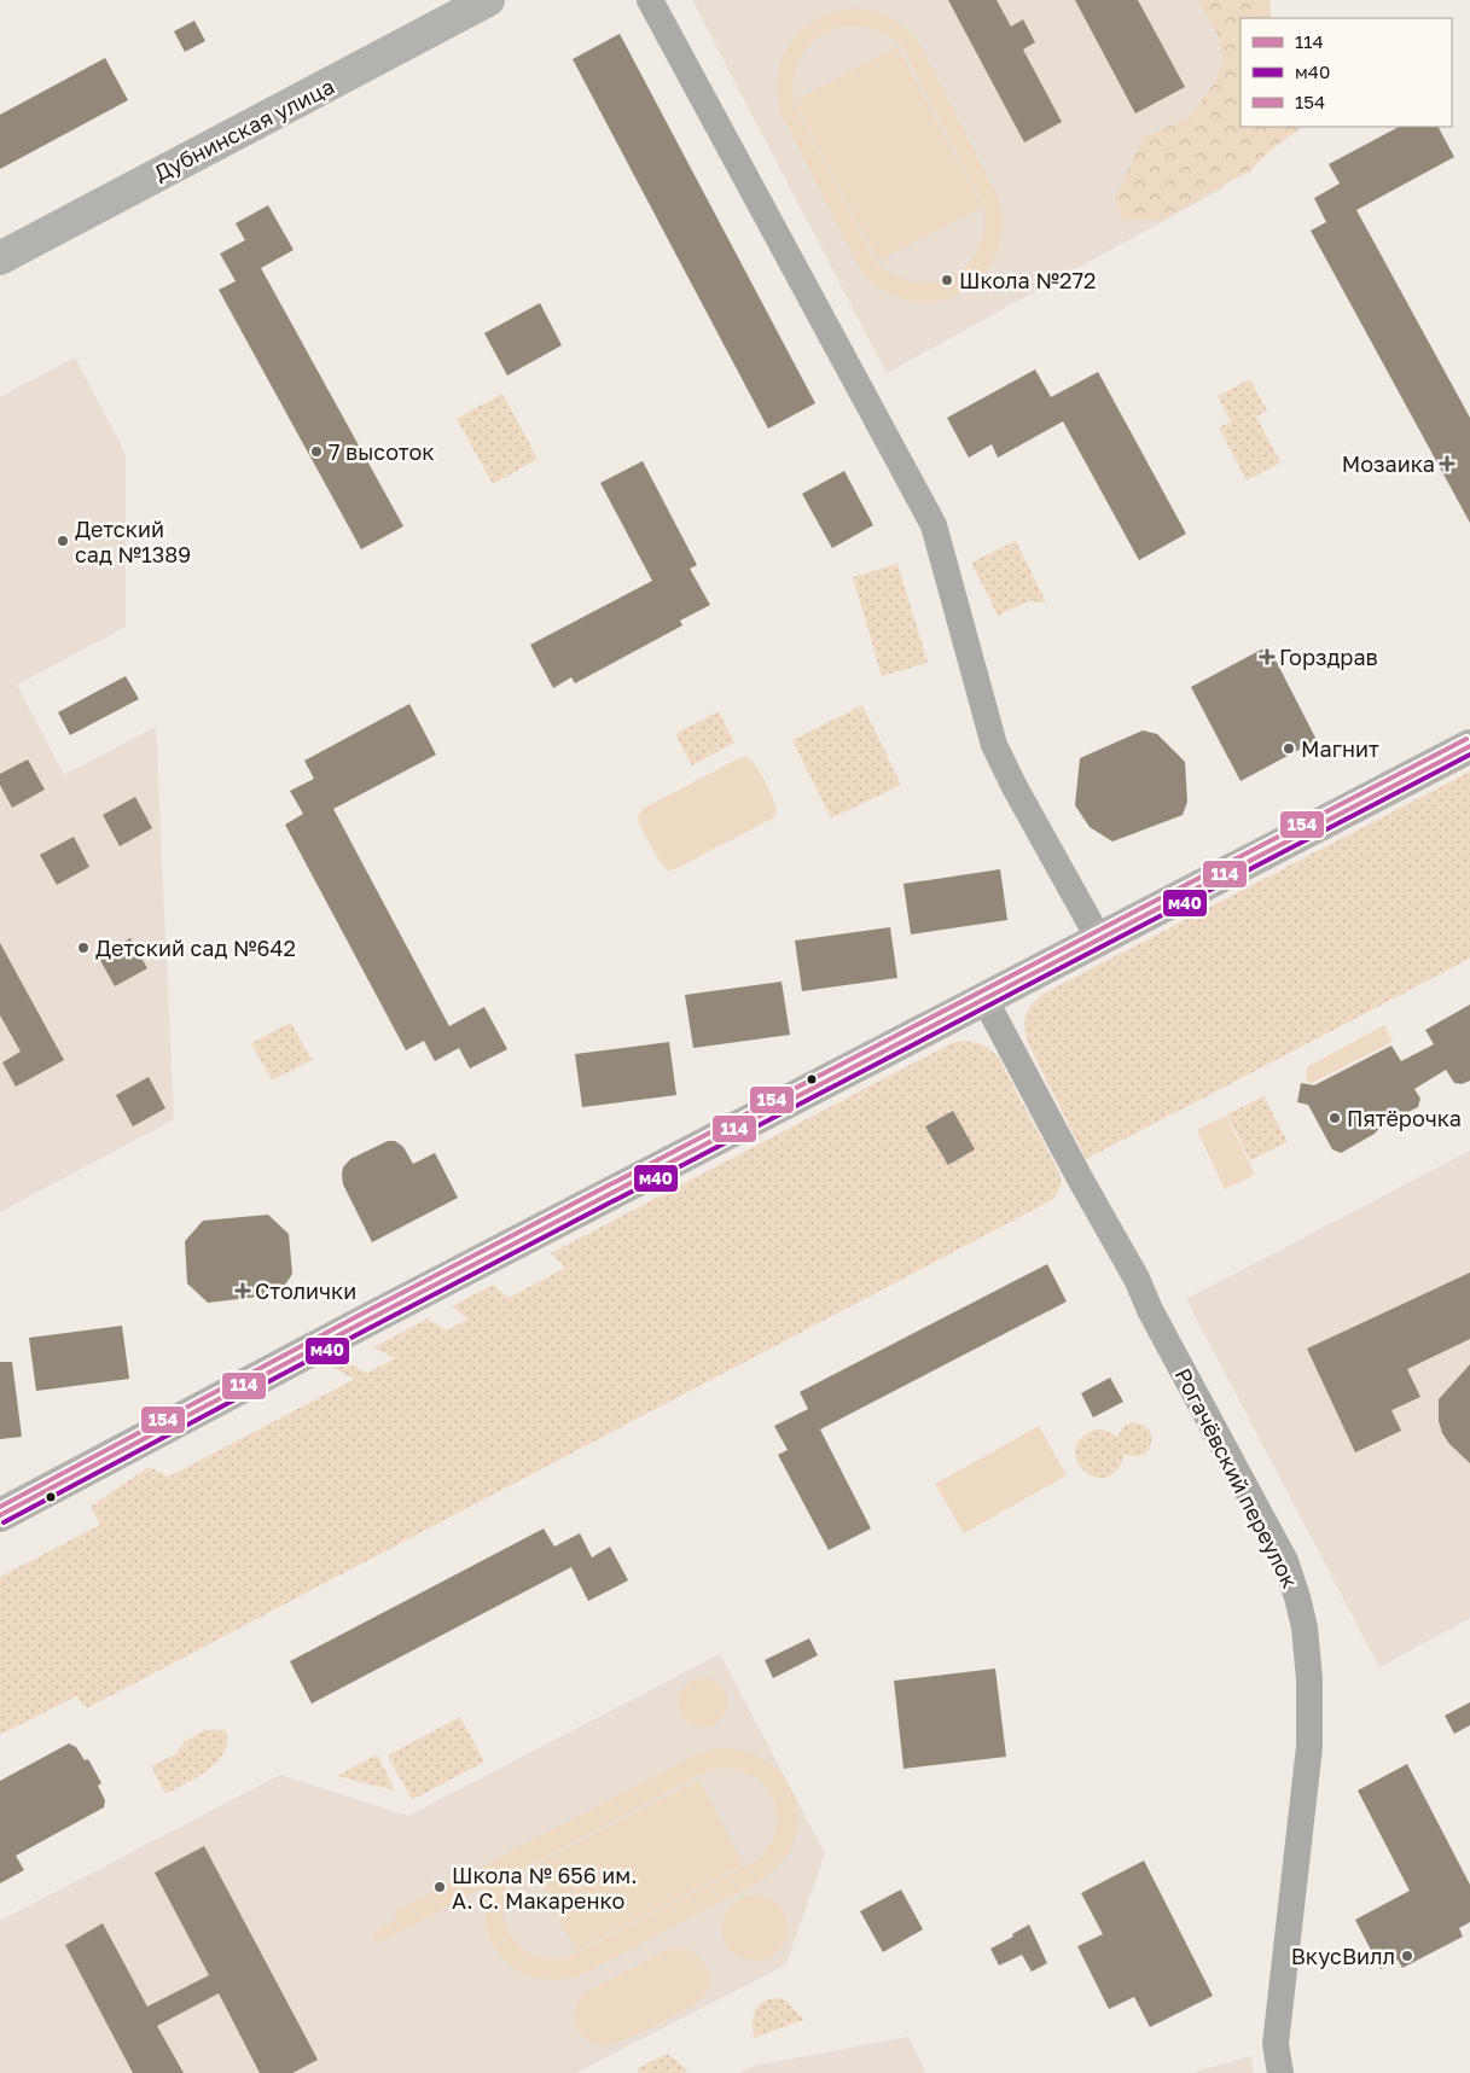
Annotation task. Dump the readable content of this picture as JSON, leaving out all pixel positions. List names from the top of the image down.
{
  "streets": {
    "street": ["Дубнинская улица", "Рогачёвский переулок"]
  },
  "places": {
    "other": [
      "Школа №272",
      "7 высоток",
      "Детский сад №1389",
      "Магнит",
      "Детский сад №642",
      "Пятёрочка",
      "Школа № 656 им. А. С. Макаренко",
      "ВкусВилл"
    ],
    "health": ["Мозаика", "Горздрав", "Столички"]
  },
  "lines": ["transit line 154", "transit line 114", "transit line м40"],
  "legend": ["114", "м40", "154"]
}
